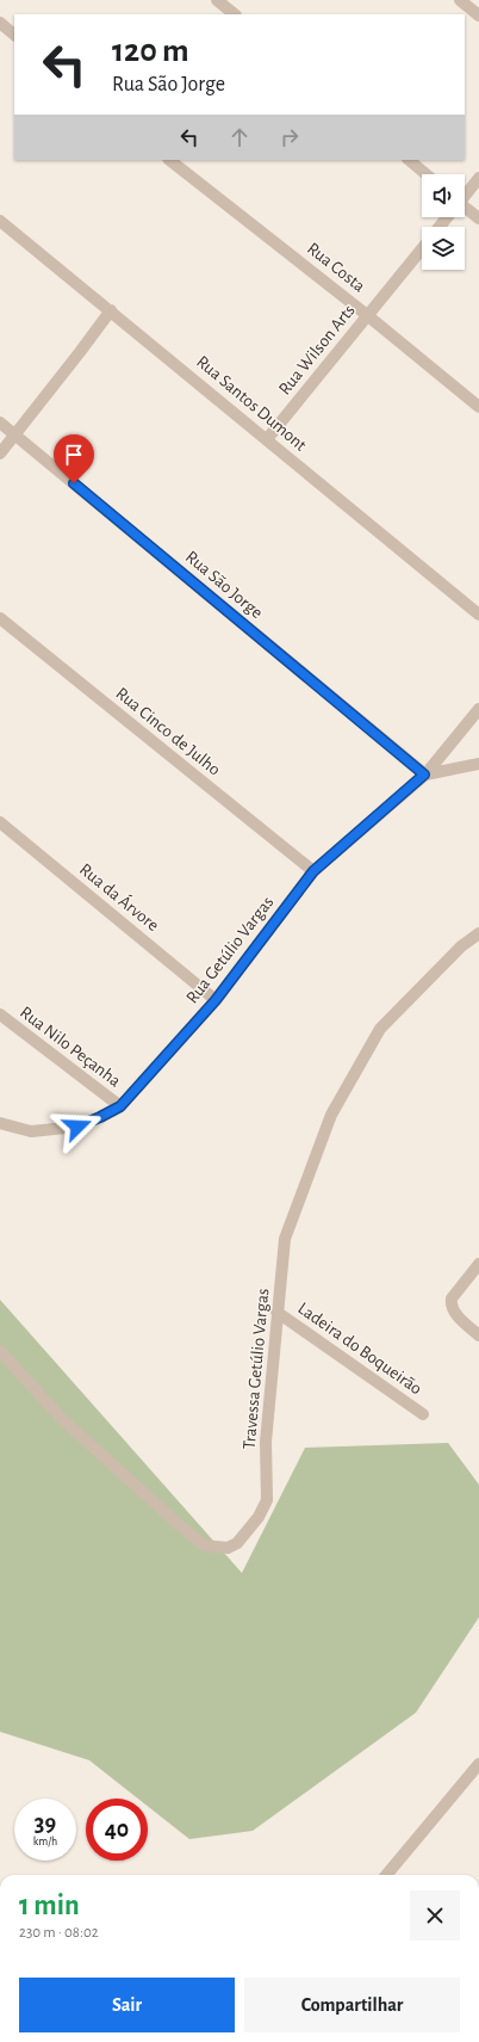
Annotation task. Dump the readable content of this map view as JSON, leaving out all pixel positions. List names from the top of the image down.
{
  "streets": {
    "street": [
      "Rua Costa",
      "Rua Wilson Arts",
      "Rua Santos Dumont",
      "Rua São Jorge",
      "Rua Cinco de Julho",
      "Rua da Árvore",
      "Rua Getúlio Vargas",
      "Rua Nilo Peçanha",
      "Ladeira do Boqueirão",
      "Travessa Getúlio Vargas"
    ]
  },
  "crossings": [
    ["Rua Costa", "Rua Wilson Arts"],
    ["Rua Wilson Arts", "Rua Santos Dumont"],
    ["Rua São Jorge", "Rua Getúlio Vargas"],
    ["Rua Cinco de Julho", "Rua Getúlio Vargas"],
    ["Rua da Árvore", "Rua Getúlio Vargas"],
    ["Rua Getúlio Vargas", "Rua Nilo Peçanha"],
    ["Ladeira do Boqueirão", "Travessa Getúlio Vargas"]
  ],
  "page": {
    "turn": ["120 m", "Rua São Jorge"],
    "speed": "39 km/h",
    "limit": "40",
    "heading": ["1 min", "230 m · 08:02"],
    "buttons": ["Sair", "Compartilhar"]
  }
}
